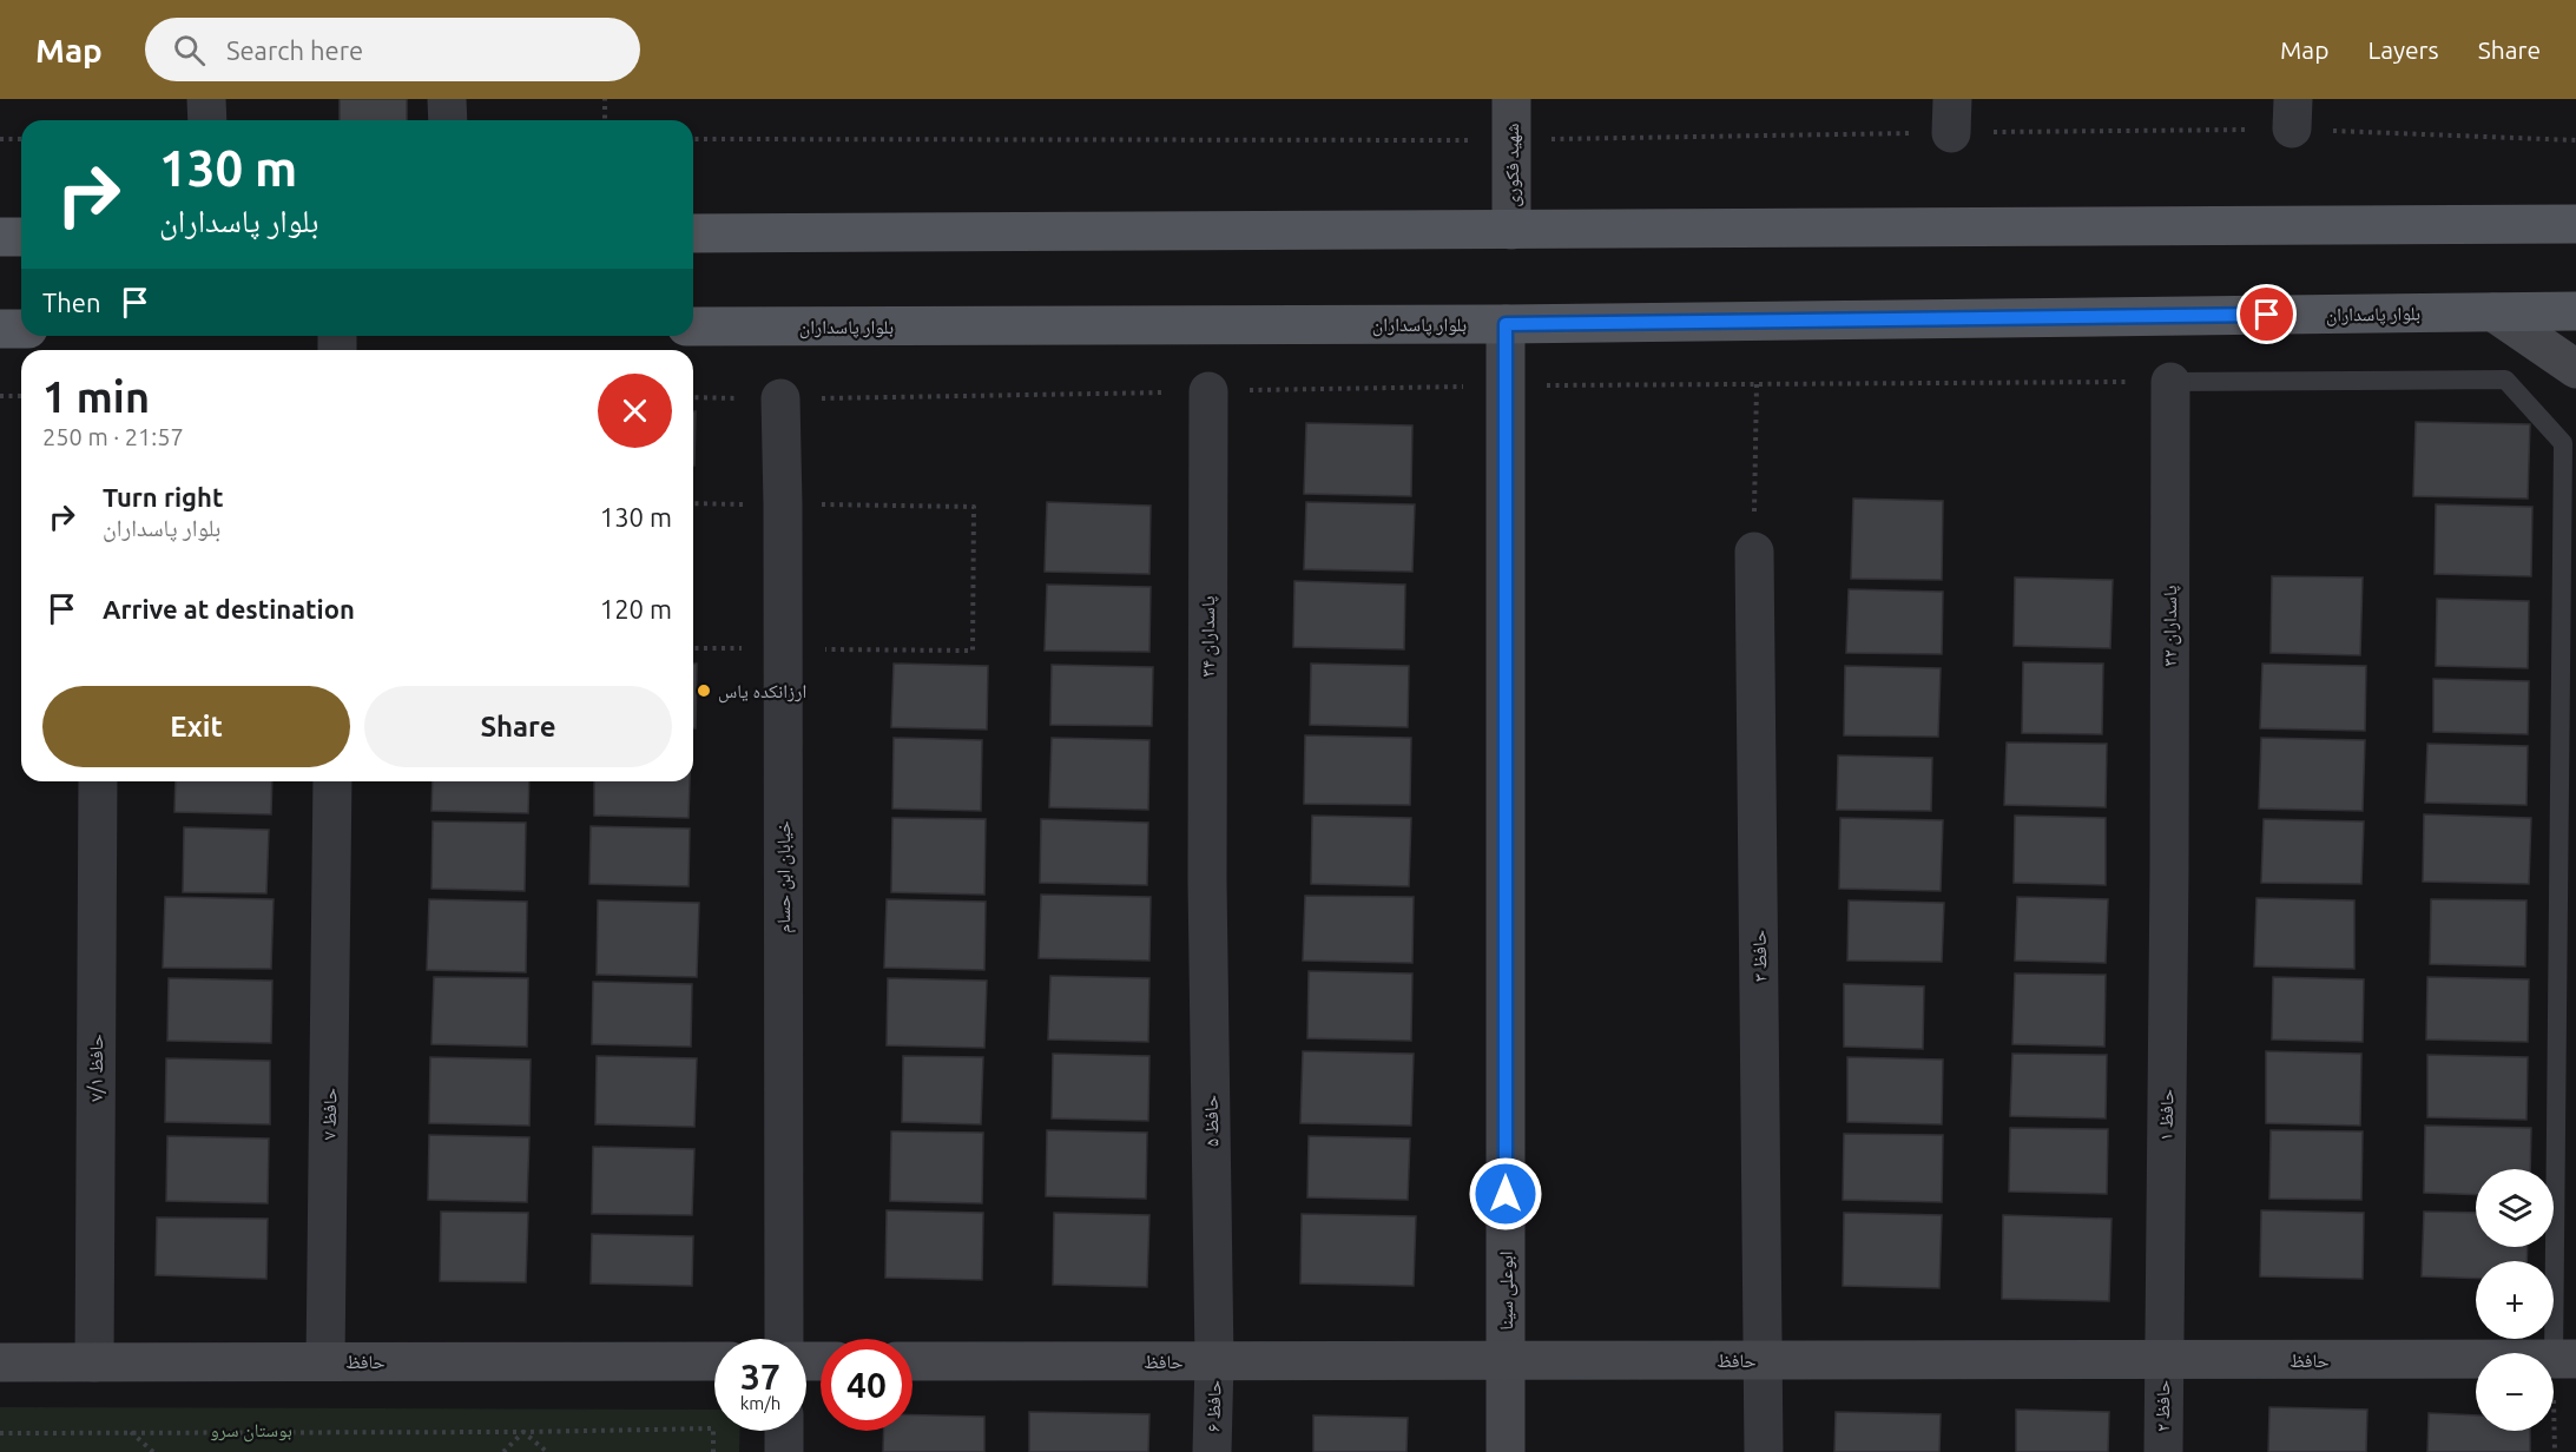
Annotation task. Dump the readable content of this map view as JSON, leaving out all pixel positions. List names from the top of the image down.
{
  "streets": {
    "main road": ["بلوار پاسداران"],
    "street": [
      "شهید فکوری",
      "پاسداران ۳۲",
      "پاسداران ۳۴",
      "خیابان ابن حسام",
      "حافظ ۳",
      "حافظ ۷/۱",
      "حافظ ۷",
      "حافظ ۱",
      "حافظ ۵",
      "ابوعلی سینا",
      "حافظ",
      "حافظ ۶",
      "حافظ ۲"
    ]
  },
  "crossings": [
    ["بلوار پاسداران", "ابوعلی سینا"],
    ["پاسداران ۳۲", "حافظ ۱"],
    ["پاسداران ۳۴", "حافظ ۵"],
    ["حافظ ۳", "حافظ"],
    ["حافظ ۷/۱", "حافظ"],
    ["حافظ ۷", "حافظ"],
    ["حافظ ۱", "حافظ"],
    ["حافظ ۱", "حافظ ۲"],
    ["حافظ ۵", "حافظ"],
    ["حافظ ۵", "حافظ ۶"],
    ["ابوعلی سینا", "حافظ"],
    ["حافظ", "حافظ ۶"],
    ["حافظ", "حافظ ۲"]
  ],
  "parks": ["بوستان سرو"],
  "places": ["ارزانکده یاس"],
  "page": {
    "header": "Map",
    "search": "Search here",
    "nav": ["Map", "Layers", "Share"],
    "turn": ["130 m", "بلوار پاسداران"],
    "then": "Then",
    "heading": ["1 min", "250 m · 21:57"],
    "list": [
      {
        "name": "Turn right",
        "note": "بلوار پاسداران",
        "value": "130 m"
      },
      {
        "name": "Arrive at destination",
        "value": "120 m"
      }
    ],
    "buttons": ["Exit", "Share"],
    "map_buttons": ["+", "−"],
    "speed": "37 km/h",
    "limit": "40"
  }
}
